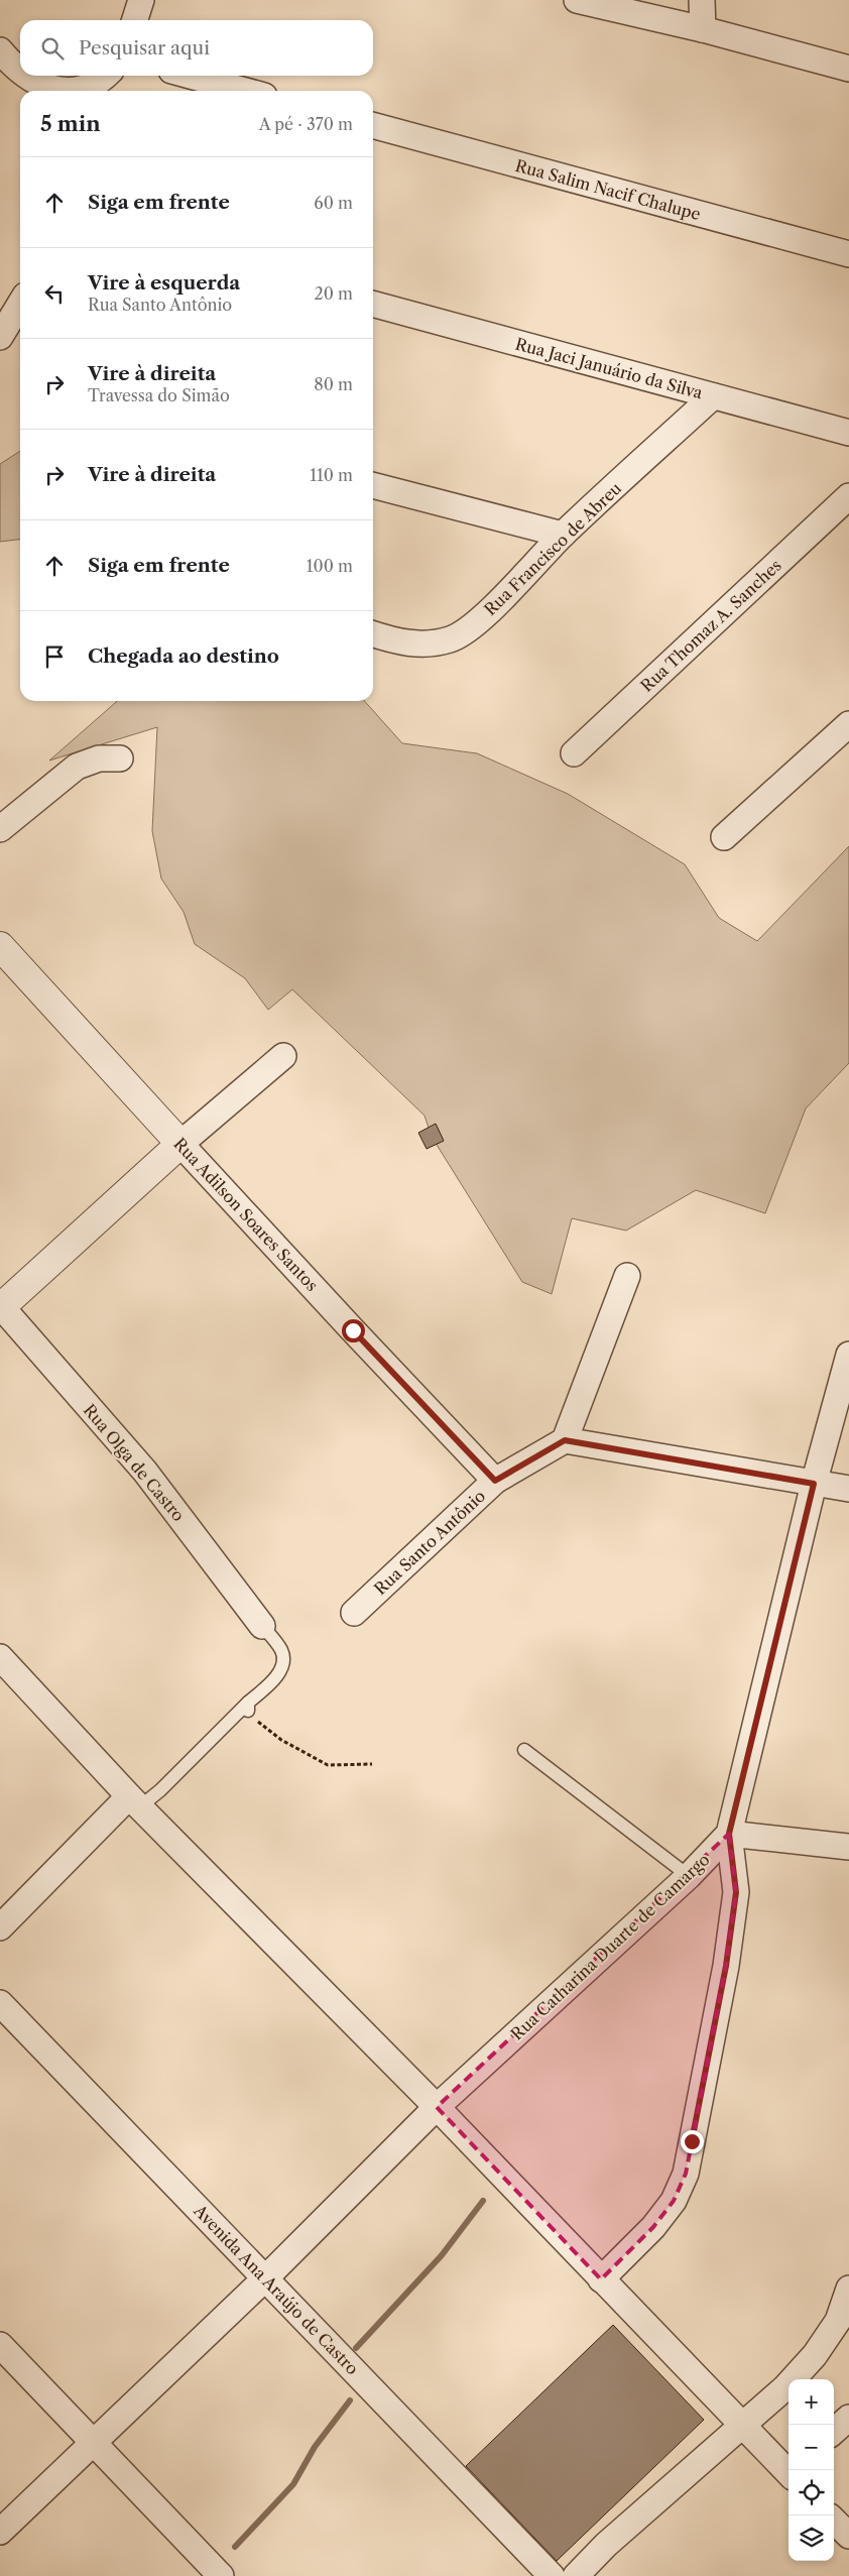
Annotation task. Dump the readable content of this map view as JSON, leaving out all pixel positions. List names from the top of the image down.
{
  "streets": {
    "street": [
      "Rua Salim Nacif Chalupe",
      "Rua Jaci Januário da Silva",
      "Rua Francisco de Abreu",
      "Rua Thomaz A. Sanches",
      "Rua Adilson Soares Santos",
      "Rua Olga de Castro",
      "Rua Santo Antônio",
      "Rua Catharina Duarte de Camargo",
      "Avenida Ana Araújo de Castro"
    ]
  },
  "crossings": [
    ["Rua Jaci Januário da Silva", "Rua Francisco de Abreu"],
    ["Rua Adilson Soares Santos", "Rua Santo Antônio"],
    ["Rua Catharina Duarte de Camargo", "Avenida Ana Araújo de Castro"]
  ],
  "page": {
    "search": "Pesquisar aqui",
    "heading": ["5 min", "A pé · 370 m"],
    "list": [
      ["Siga em frente", "60 m"],
      ["Vire à esquerda", "Rua Santo Antônio", "20 m"],
      ["Vire à direita", "Travessa do Simão", "80 m"],
      ["Vire à direita", "110 m"],
      ["Siga em frente", "100 m"],
      "Chegada ao destino"
    ],
    "map_buttons": ["+", "−"]
  }
}
